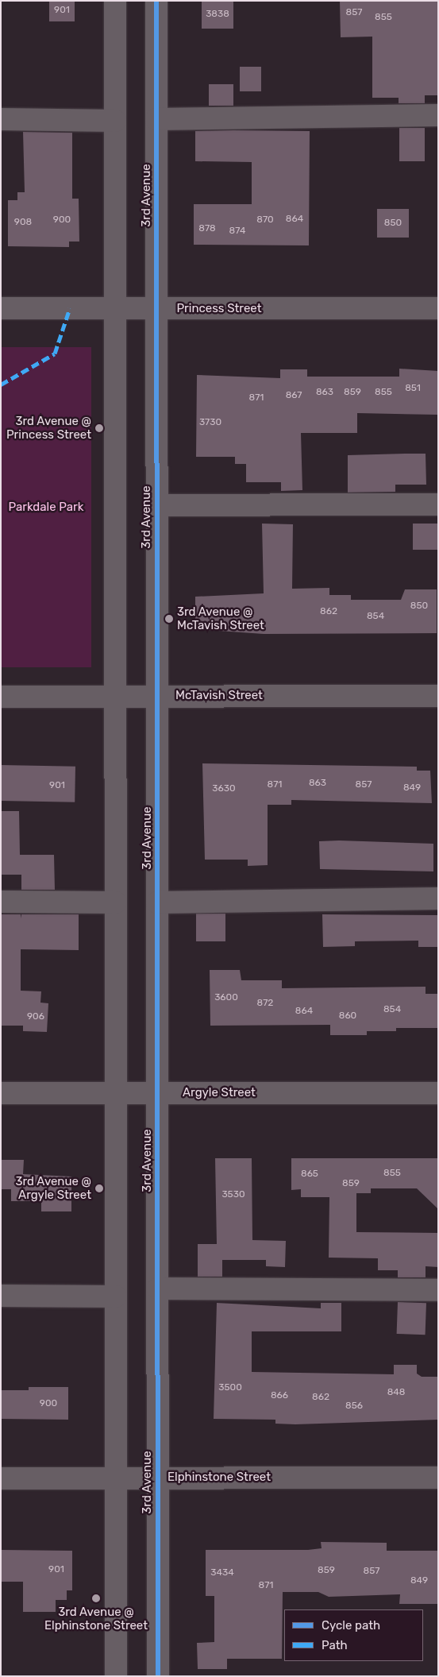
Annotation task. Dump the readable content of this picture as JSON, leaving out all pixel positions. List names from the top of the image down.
{
  "streets": {
    "street": [
      "3rd Avenue",
      "Princess Street",
      "McTavish Street",
      "Argyle Street",
      "Elphinstone Street"
    ]
  },
  "crossings": [
    ["3rd Avenue", "Princess Street"],
    ["3rd Avenue", "McTavish Street"],
    ["3rd Avenue", "Argyle Street"],
    ["3rd Avenue", "Elphinstone Street"]
  ],
  "parks": ["Parkdale Park"],
  "places": [
    "3rd Avenue @ Princess Street",
    "3rd Avenue @ McTavish Street",
    "3rd Avenue @ Argyle Street",
    "3rd Avenue @ Elphinstone Street"
  ],
  "house_numbers": [
    "901",
    "857",
    "3838",
    "855",
    "864",
    "900",
    "870",
    "908",
    "850",
    "878",
    "874",
    "851",
    "863",
    "859",
    "855",
    "867",
    "871",
    "3730",
    "850",
    "862",
    "854",
    "863",
    "871",
    "857",
    "901",
    "849",
    "3630",
    "3600",
    "872",
    "854",
    "864",
    "860",
    "906",
    "855",
    "865",
    "859",
    "3530",
    "3500",
    "848",
    "866",
    "862",
    "900",
    "856",
    "901",
    "859",
    "857",
    "3434",
    "849",
    "871"
  ],
  "legend": ["Cycle path", "Path"]
}
